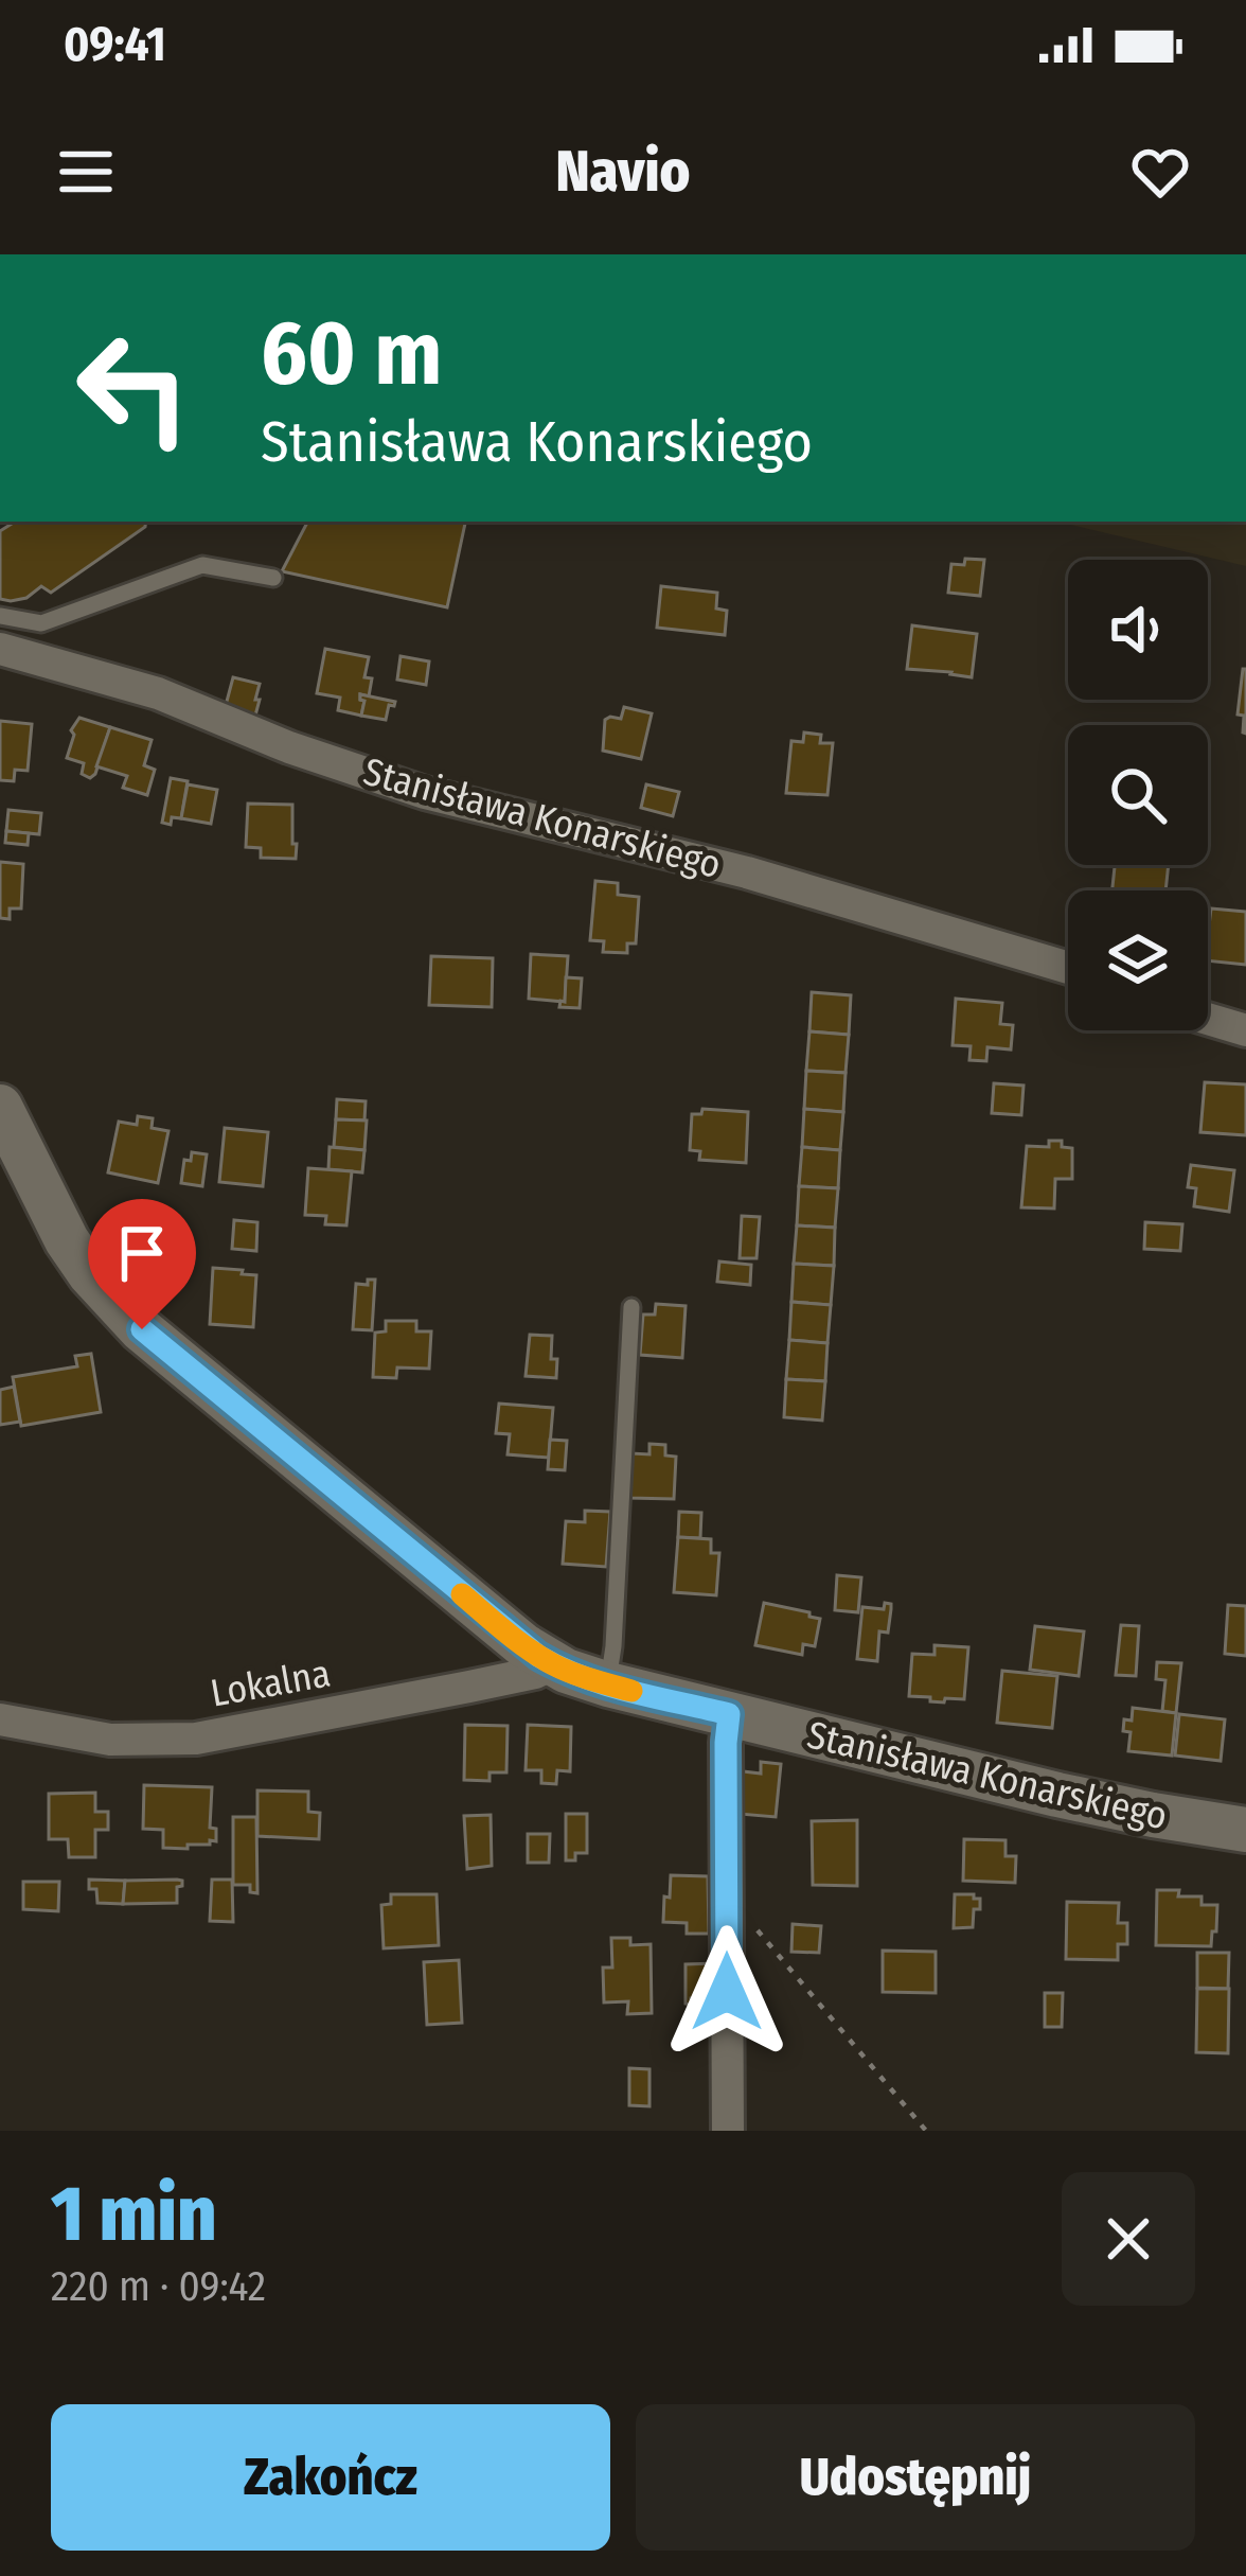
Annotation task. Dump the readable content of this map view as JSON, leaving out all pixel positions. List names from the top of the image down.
{
  "streets": {
    "street": ["Stanisława Konarskiego", "Lokalna"]
  },
  "crossings": [
    ["Stanisława Konarskiego", "Lokalna"]
  ],
  "page": {
    "status": "09:41",
    "header": "Navio",
    "turn": ["60 m", "Stanisława Konarskiego"],
    "heading": ["1 min", "220 m · 09:42"],
    "buttons": ["Zakończ", "Udostępnij"]
  }
}
